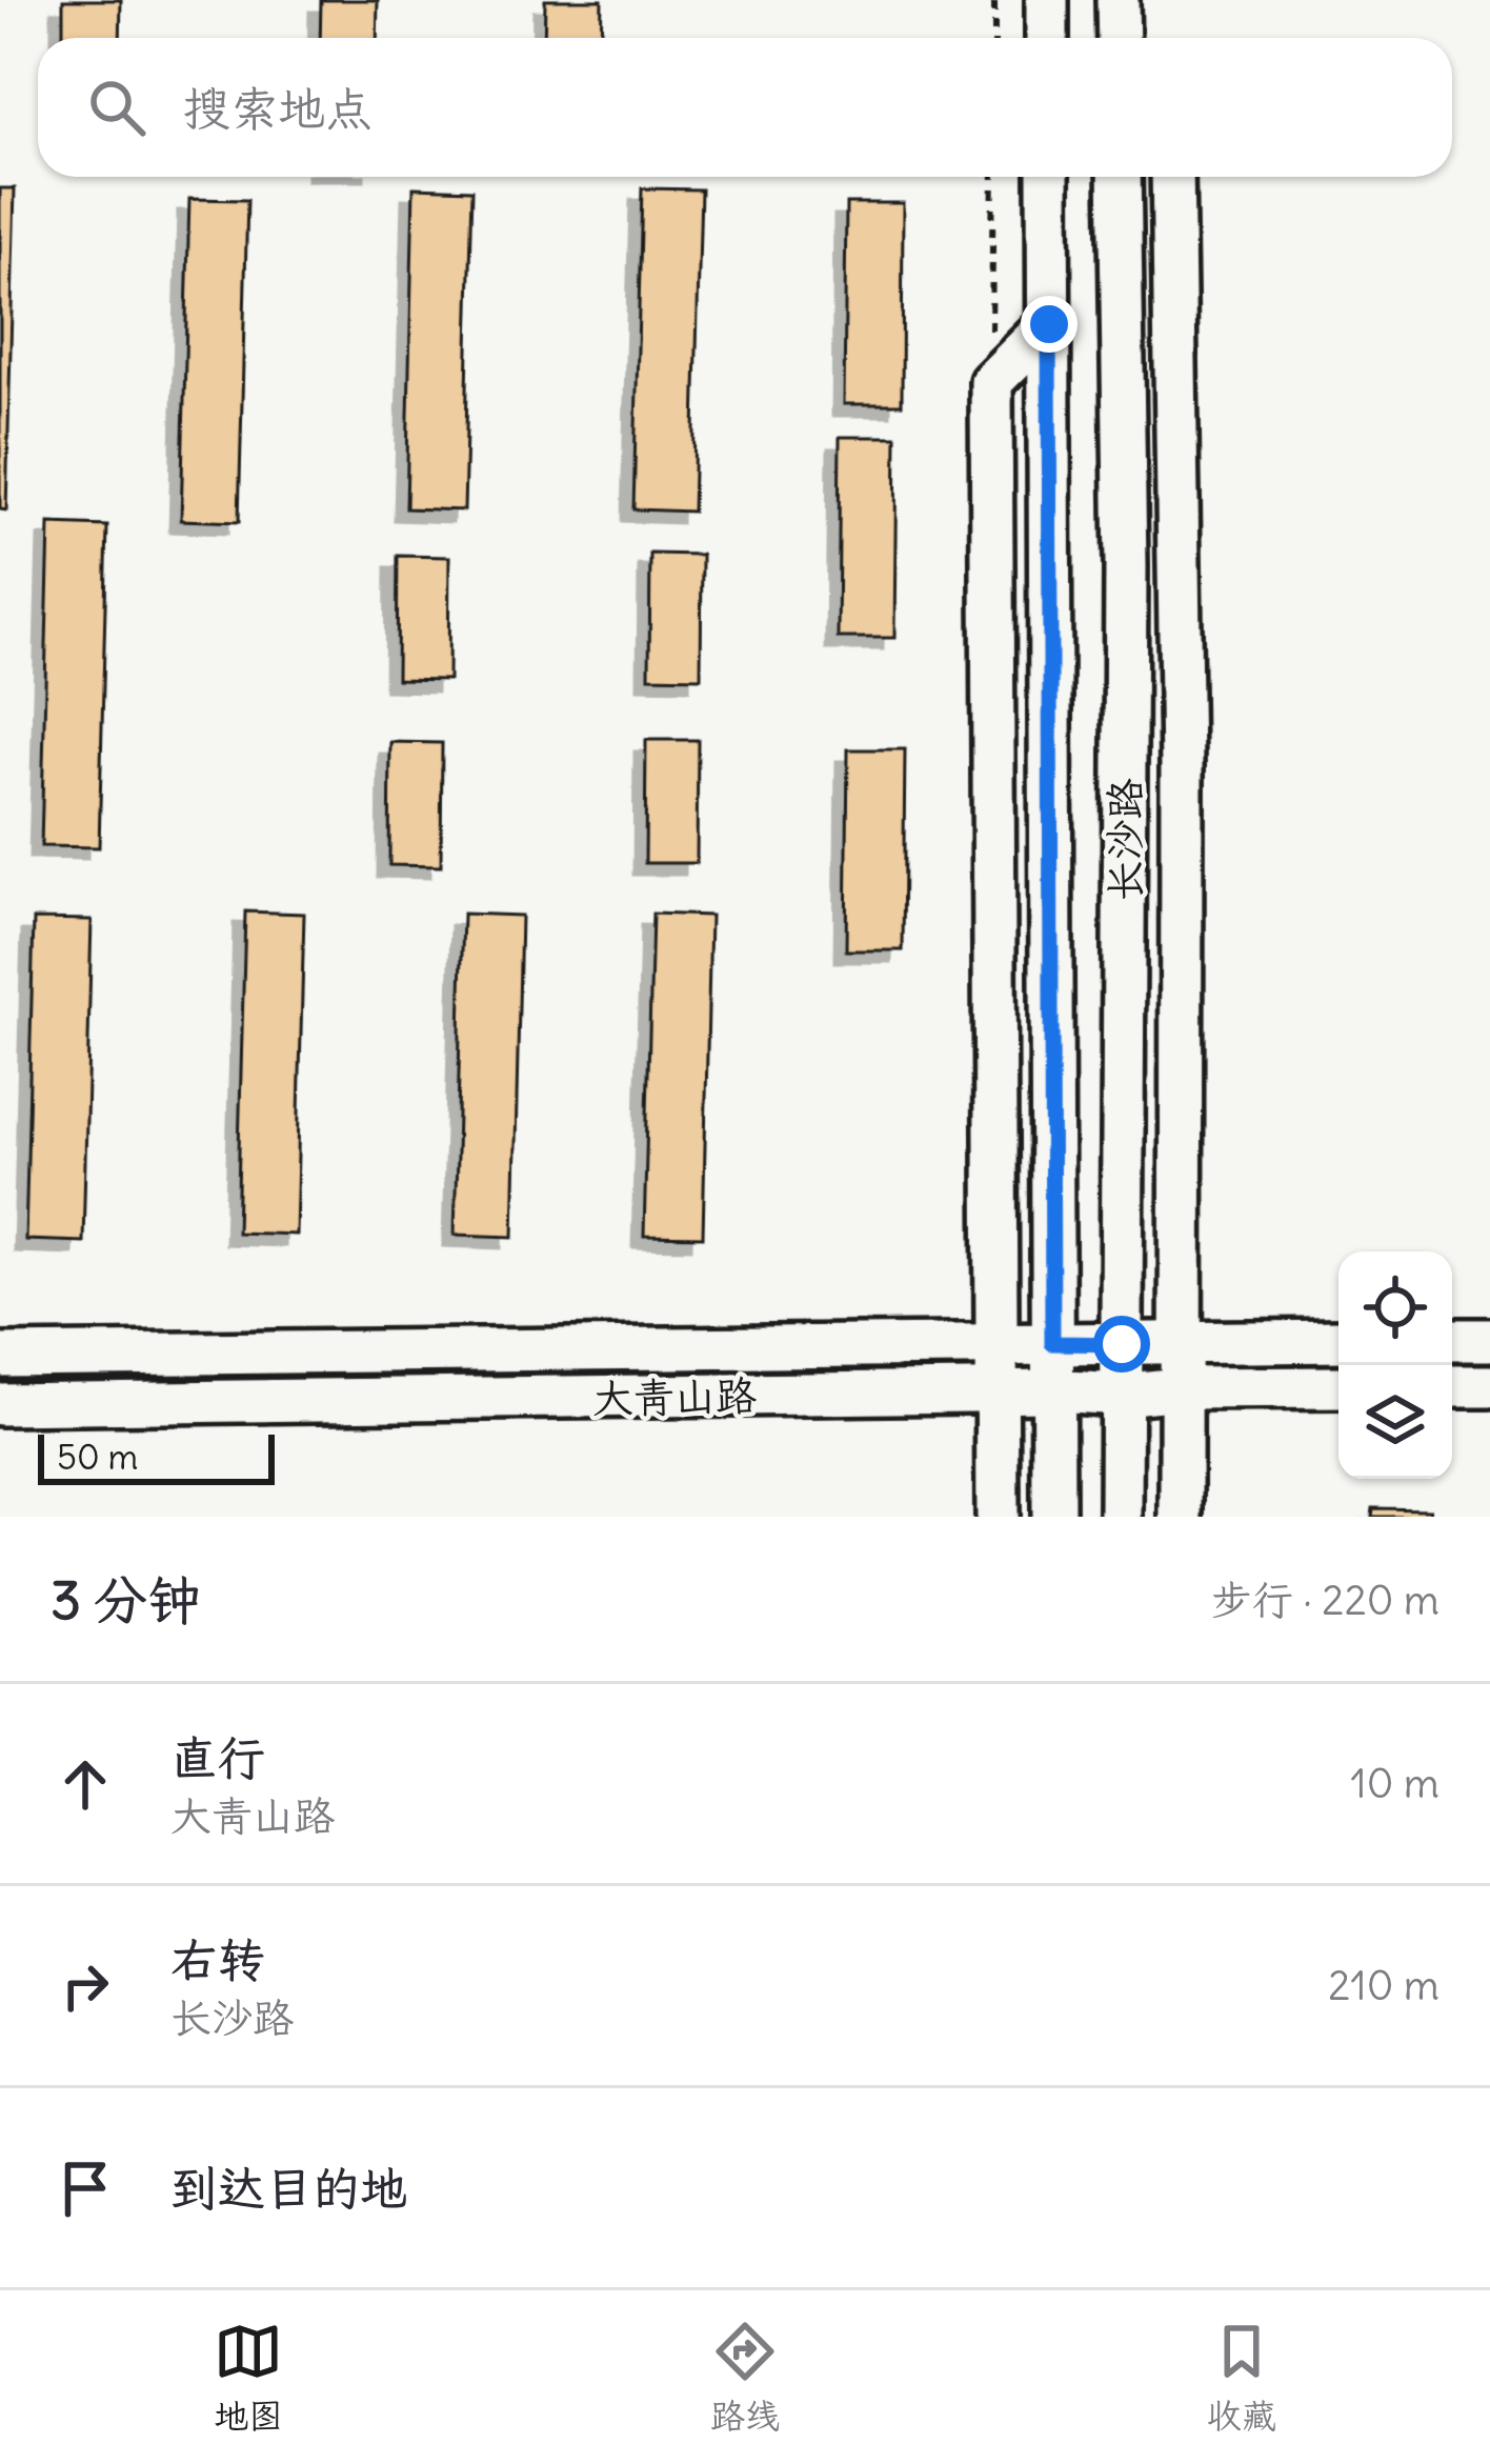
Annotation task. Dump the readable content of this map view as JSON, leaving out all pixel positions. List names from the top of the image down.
{
  "streets": {
    "street": ["长沙路", "大青山路"]
  },
  "crossings": [
    ["长沙路", "大青山路"]
  ],
  "scale_bar": "50 m",
  "page": {
    "search": "搜索地点",
    "scale": "50 m",
    "heading": ["3 分钟", "步行 · 220 m"],
    "list": [
      ["直行", "大青山路", "10 m"],
      ["右转", "长沙路", "210 m"],
      "到达目的地"
    ],
    "nav": ["地图", "路线", "收藏"]
  }
}
